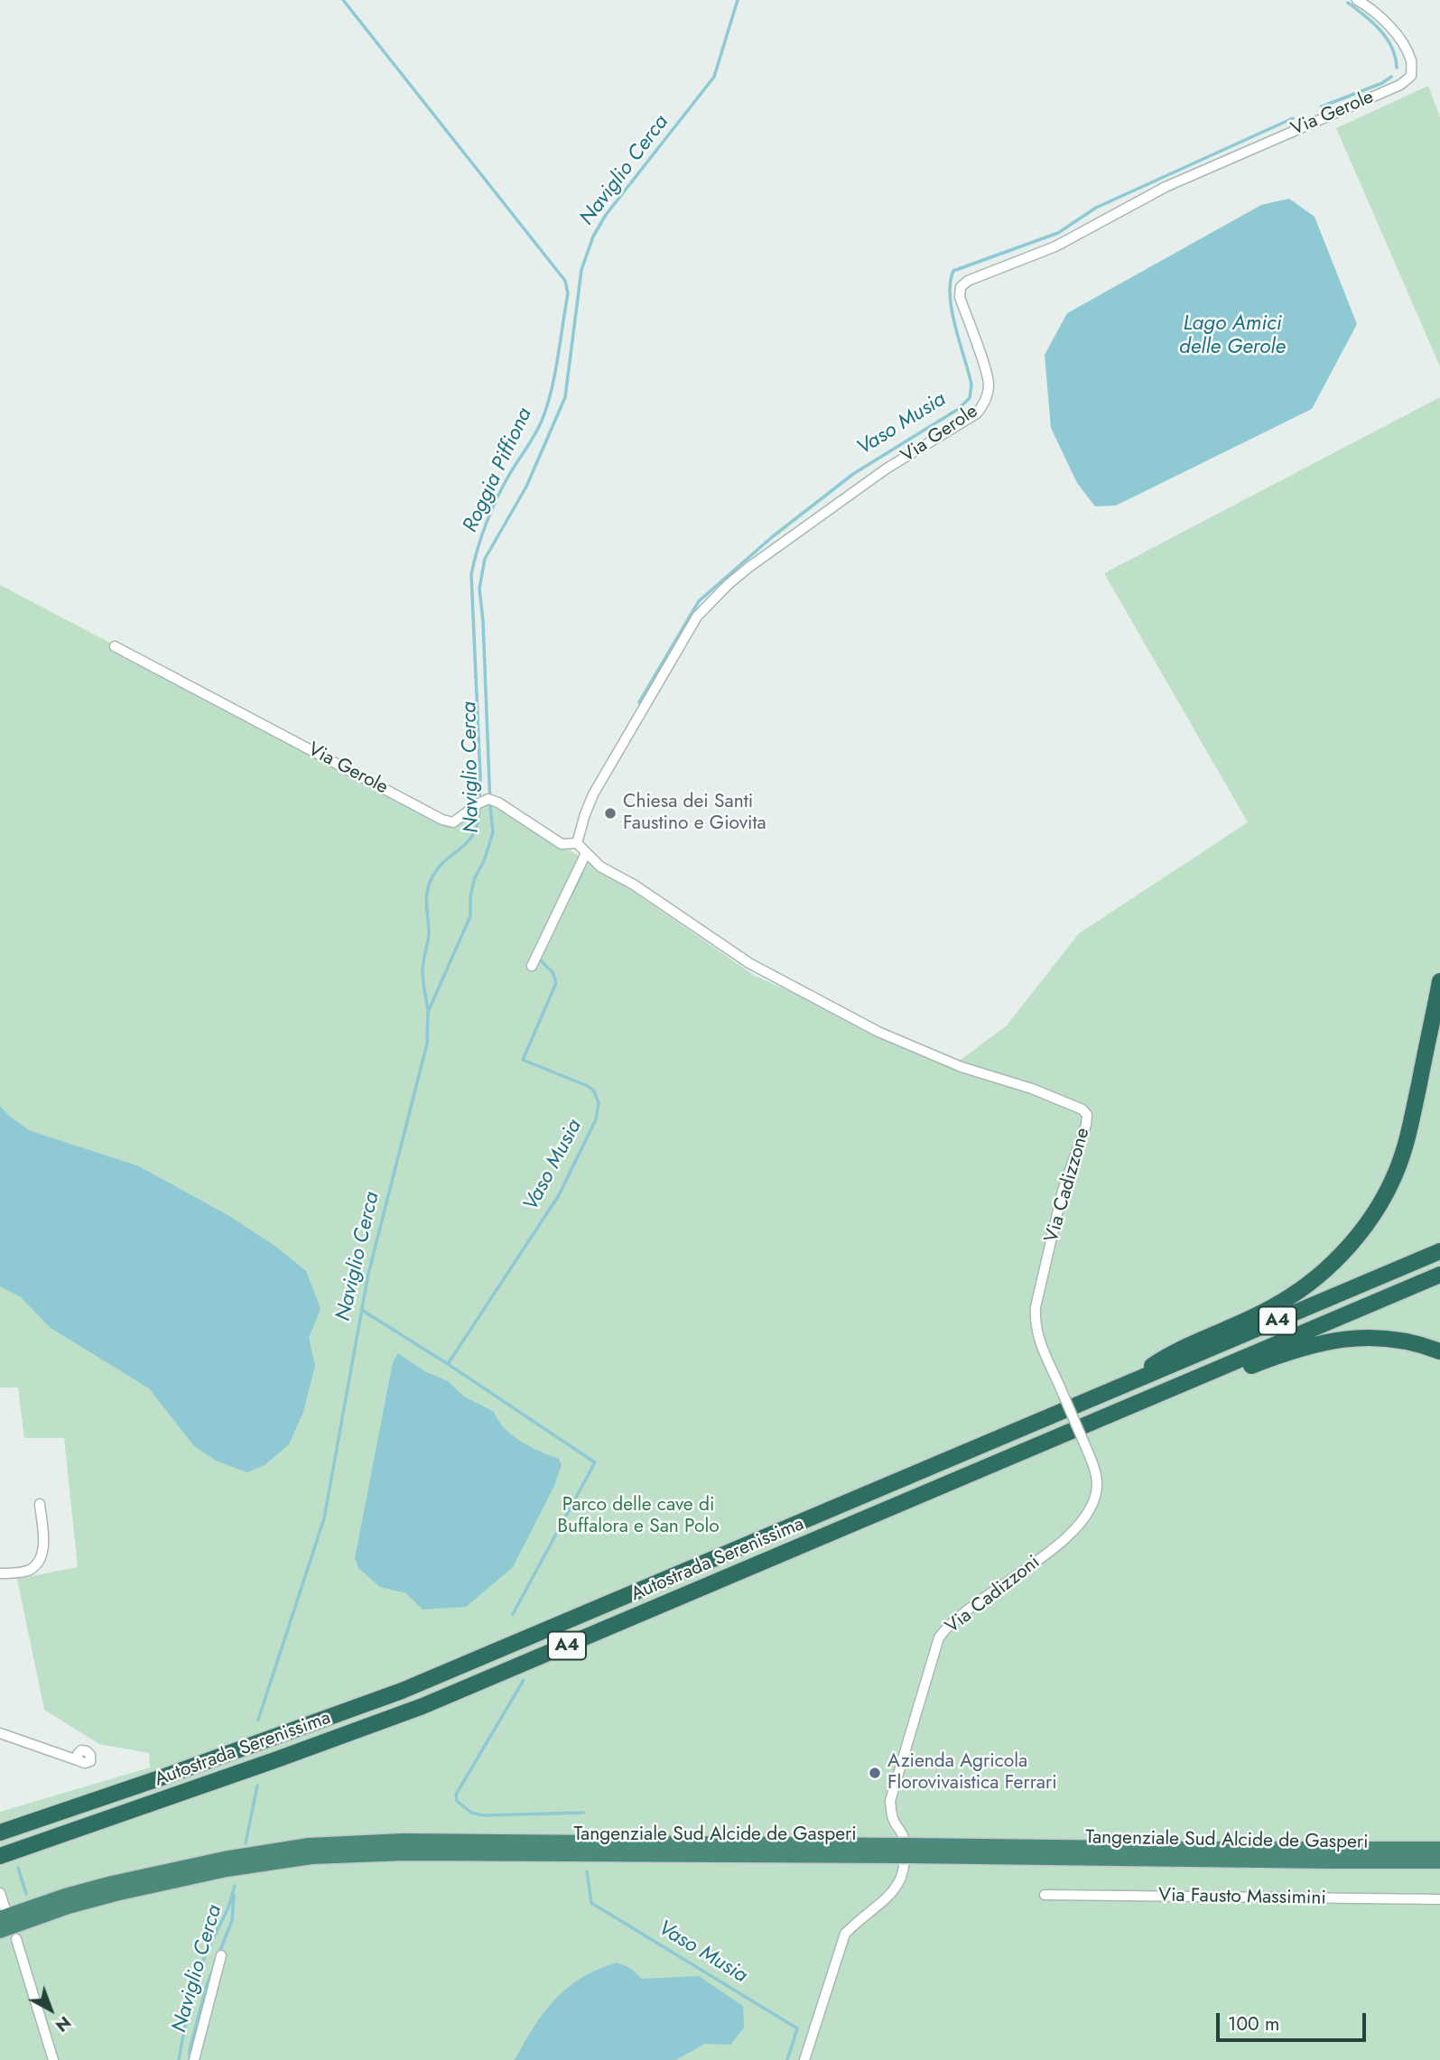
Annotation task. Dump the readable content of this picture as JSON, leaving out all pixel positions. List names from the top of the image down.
{
  "streets": {
    "highway": ["A4", "Autostrada Serenissima", "Tangenziale Sud Alcide de Gasperi"],
    "street": [
      "Via Gerole",
      "Via Cadizzone",
      "Via Cadizzoni",
      "Via Fausto Massimini"
    ]
  },
  "crossings": [
    ["Via Cadizzone", "Via Cadizzoni"]
  ],
  "water": [
    "Naviglio Cerca",
    "Lago Amici delle Gerole",
    "Vaso Musia",
    "Roggia Piffiona"
  ],
  "parks": ["Parco delle cave di Buffalora e San Polo"],
  "places": ["Chiesa dei Santi Faustino e Giovita", "Azienda Agricola Florovivaistica Ferrari"],
  "scale_bar": "100 m",
  "north": "bottom right"
}
